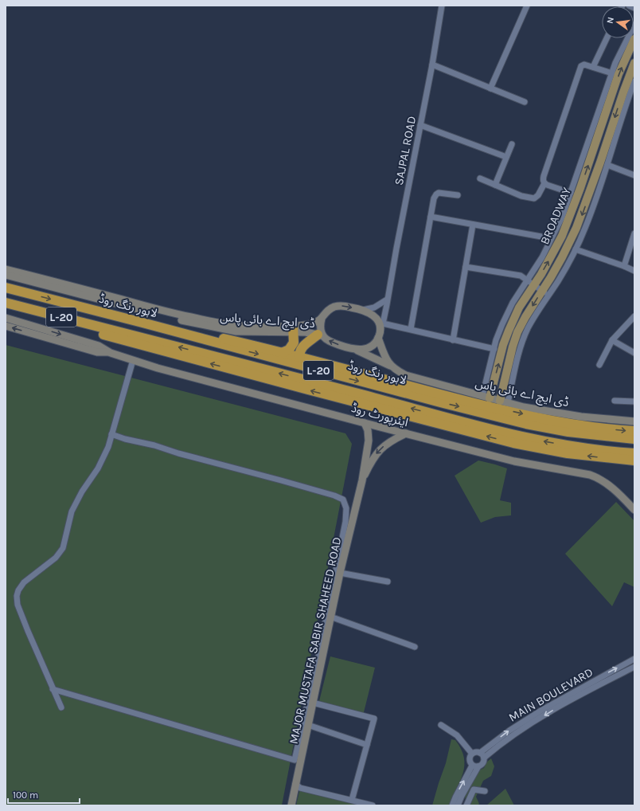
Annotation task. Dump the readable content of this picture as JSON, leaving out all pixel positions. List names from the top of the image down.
{
  "streets": {
    "highway": ["لاہور رنگ روڈ", "L-20"],
    "main road": [
      "BROADWAY",
      "ڈی ایچ اے بائی پاس",
      "ایئرپورٹ روڈ",
      "MAJOR MUSTAFA SABIR SHAHEED ROAD"
    ],
    "street": ["SAJPAL ROAD", "MAIN BOULEVARD"]
  },
  "crossings": [
    ["SAJPAL ROAD", "ڈی ایچ اے بائی پاس"],
    ["BROADWAY", "ڈی ایچ اے بائی پاس"]
  ],
  "scale_bar": "100 m",
  "north": "left"
}
